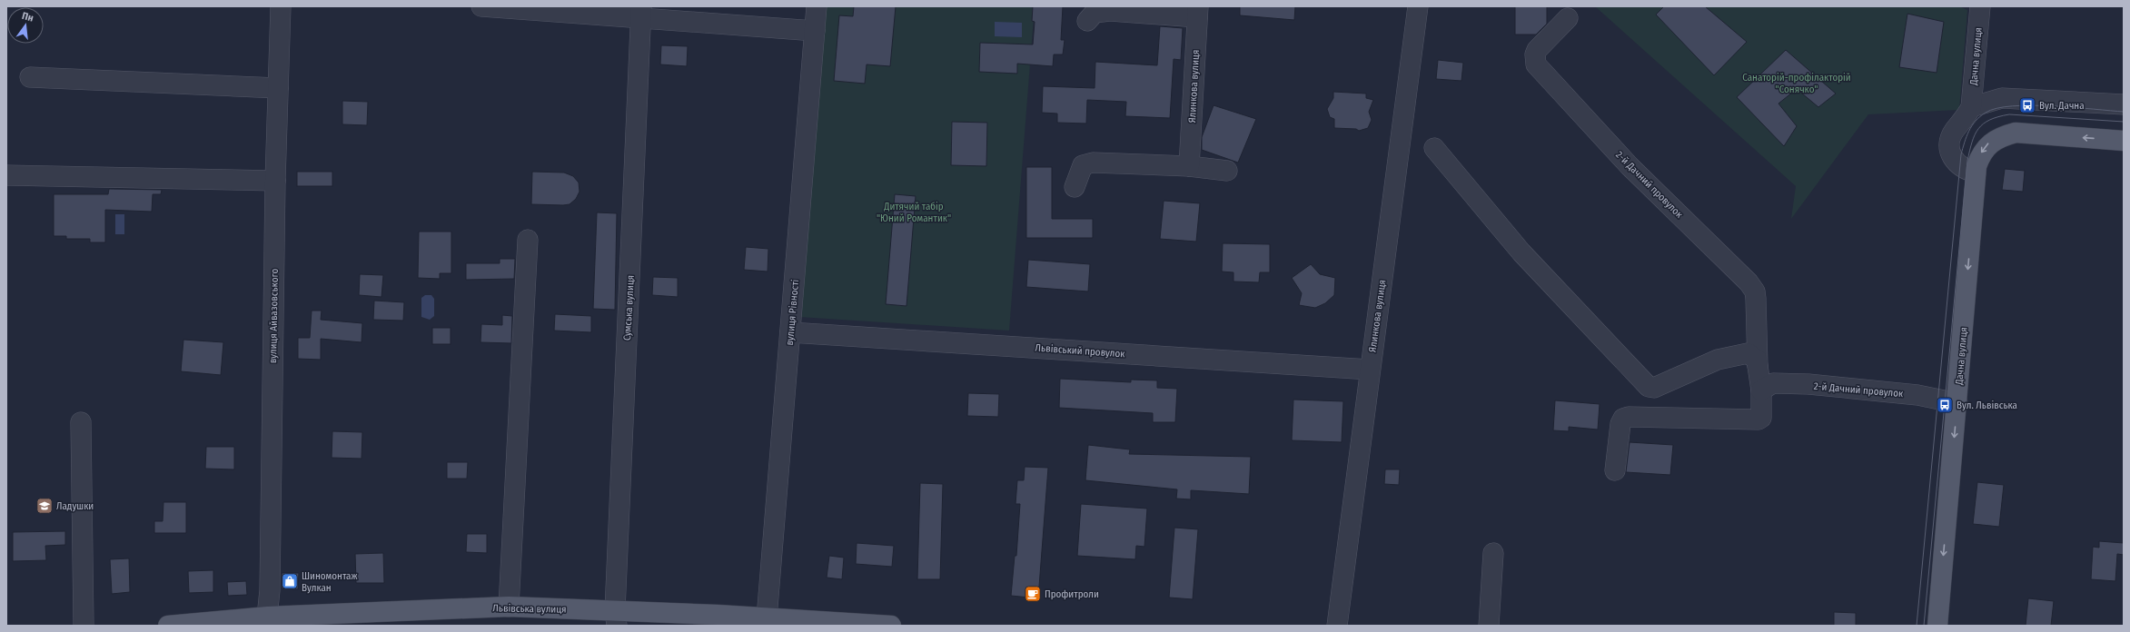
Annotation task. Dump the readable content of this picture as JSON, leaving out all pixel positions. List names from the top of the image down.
{
  "streets": {
    "main road": ["Дачна вулиця", "Львівська вулиця"],
    "street": [
      "Ялинкова вулиця",
      "2-й Дачний провулок",
      "Сумська вулиця",
      "вулиця Рівності",
      "вулиця Айвазовського",
      "Львівський провулок"
    ]
  },
  "crossings": [
    ["Дачна вулиця", "2-й Дачний провулок"],
    ["Ялинкова вулиця", "Львівський провулок"],
    ["Сумська вулиця", "Львівська вулиця"],
    ["вулиця Рівності", "Львівський провулок"],
    ["вулиця Рівності", "Львівська вулиця"],
    ["вулиця Айвазовського", "Львівська вулиця"]
  ],
  "one_way": ["Дачна вулиця"],
  "parks": ["Санаторій-профілакторій \"Сонячко\"", "Дитячий табір \"Юний Романтик\""],
  "places": {
    "bus stop": ["Вул. Дачна", "Вул. Львівська"],
    "school or university": ["Ладушки"],
    "shop": ["Шиномонтаж Вулкан"],
    "cafe": ["Профитроли"]
  },
  "north": "top"
}
